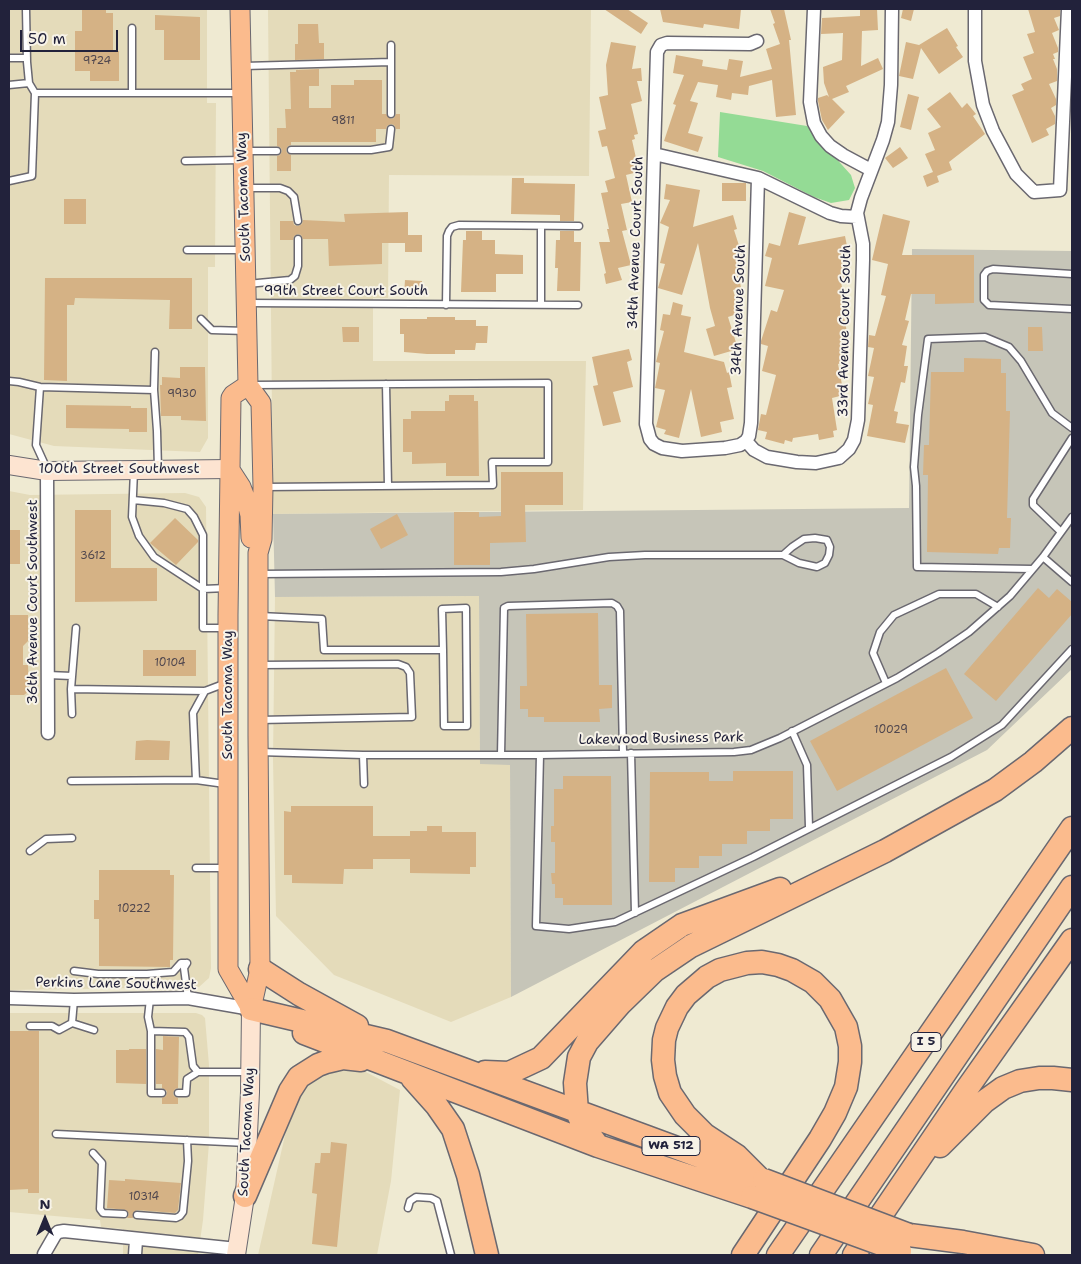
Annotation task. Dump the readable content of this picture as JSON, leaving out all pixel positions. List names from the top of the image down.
{
  "streets": {
    "highway": ["I 5", "WA 512"],
    "main road": ["South Tacoma Way", "100th Street Southwest"],
    "street": [
      "34th Avenue Court South",
      "34th Avenue South",
      "33rd Avenue Court South",
      "36th Avenue Court Southwest",
      "Perkins Lane Southwest"
    ],
    "lane": ["99th Street Court South", "Lakewood Business Park"]
  },
  "crossings": [
    ["South Tacoma Way", "99th Street Court South"],
    ["South Tacoma Way", "100th Street Southwest"],
    ["South Tacoma Way", "Lakewood Business Park"],
    ["South Tacoma Way", "Perkins Lane Southwest"],
    ["South Tacoma Way", "WA 512"],
    ["34th Avenue Court South", "34th Avenue South"],
    ["34th Avenue Court South", "33rd Avenue Court South"],
    ["34th Avenue South", "33rd Avenue Court South"],
    ["100th Street Southwest", "36th Avenue Court Southwest"],
    ["Perkins Lane Southwest", "WA 512"]
  ],
  "house_numbers": [
    "9724",
    "9811",
    "9930",
    "3612",
    "10104",
    "10029",
    "10222",
    "10314"
  ],
  "scale_bar": "50 m",
  "north": "top"
}
